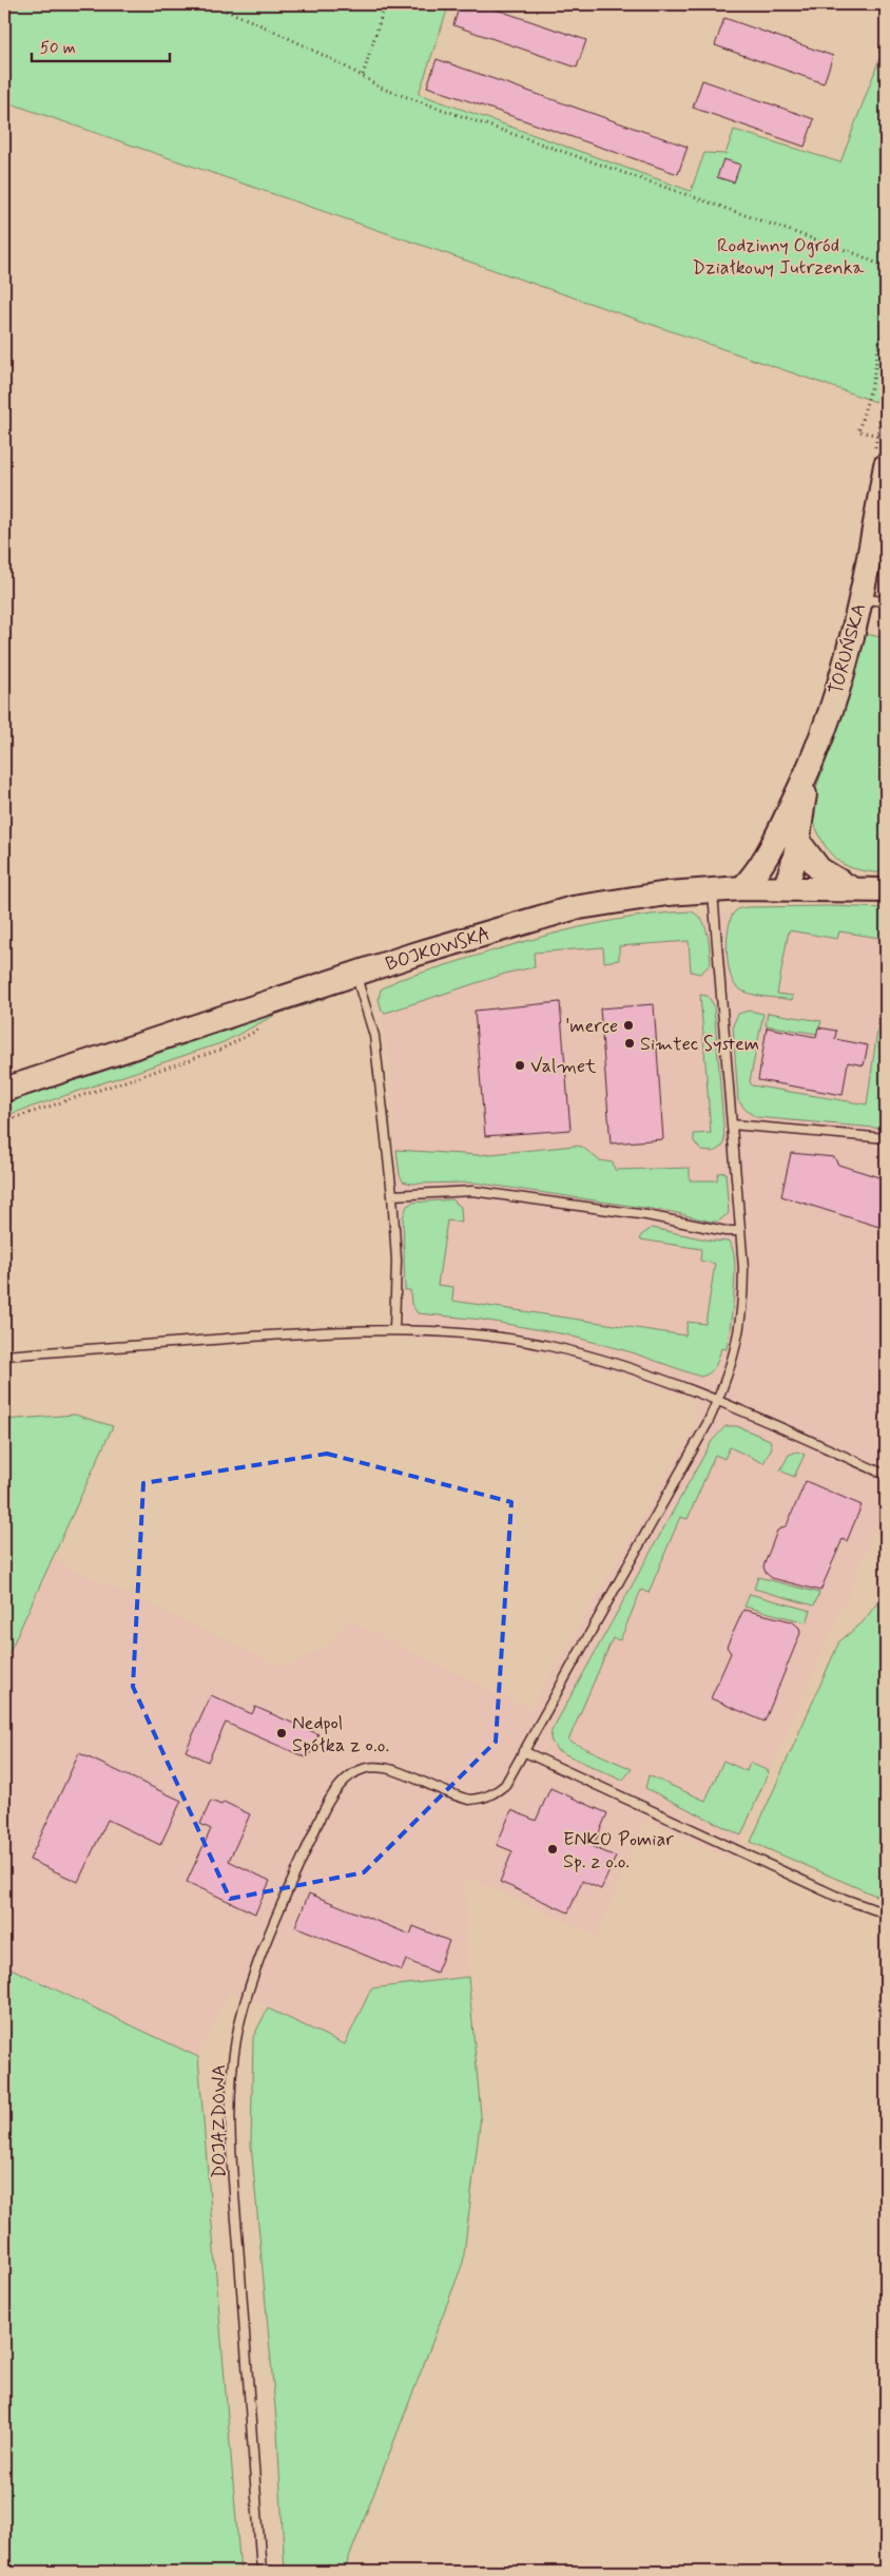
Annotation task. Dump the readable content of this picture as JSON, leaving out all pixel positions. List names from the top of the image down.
{
  "streets": {
    "street": ["TORUŃSKA", "BOJKOWSKA"],
    "lane": ["DOJAZDOWA"]
  },
  "crossings": [
    ["TORUŃSKA", "BOJKOWSKA"],
    ["BOJKOWSKA", "DOJAZDOWA"]
  ],
  "parks": ["Rodzinny Ogród Działkowy Jutrzenka"],
  "places": [
    "'merce",
    "Simtec System",
    "Valmet",
    "Nedpol Spółka z o.o.",
    "ENKO Pomiar Sp. z o.o."
  ],
  "scale_bar": "50 m"
}
